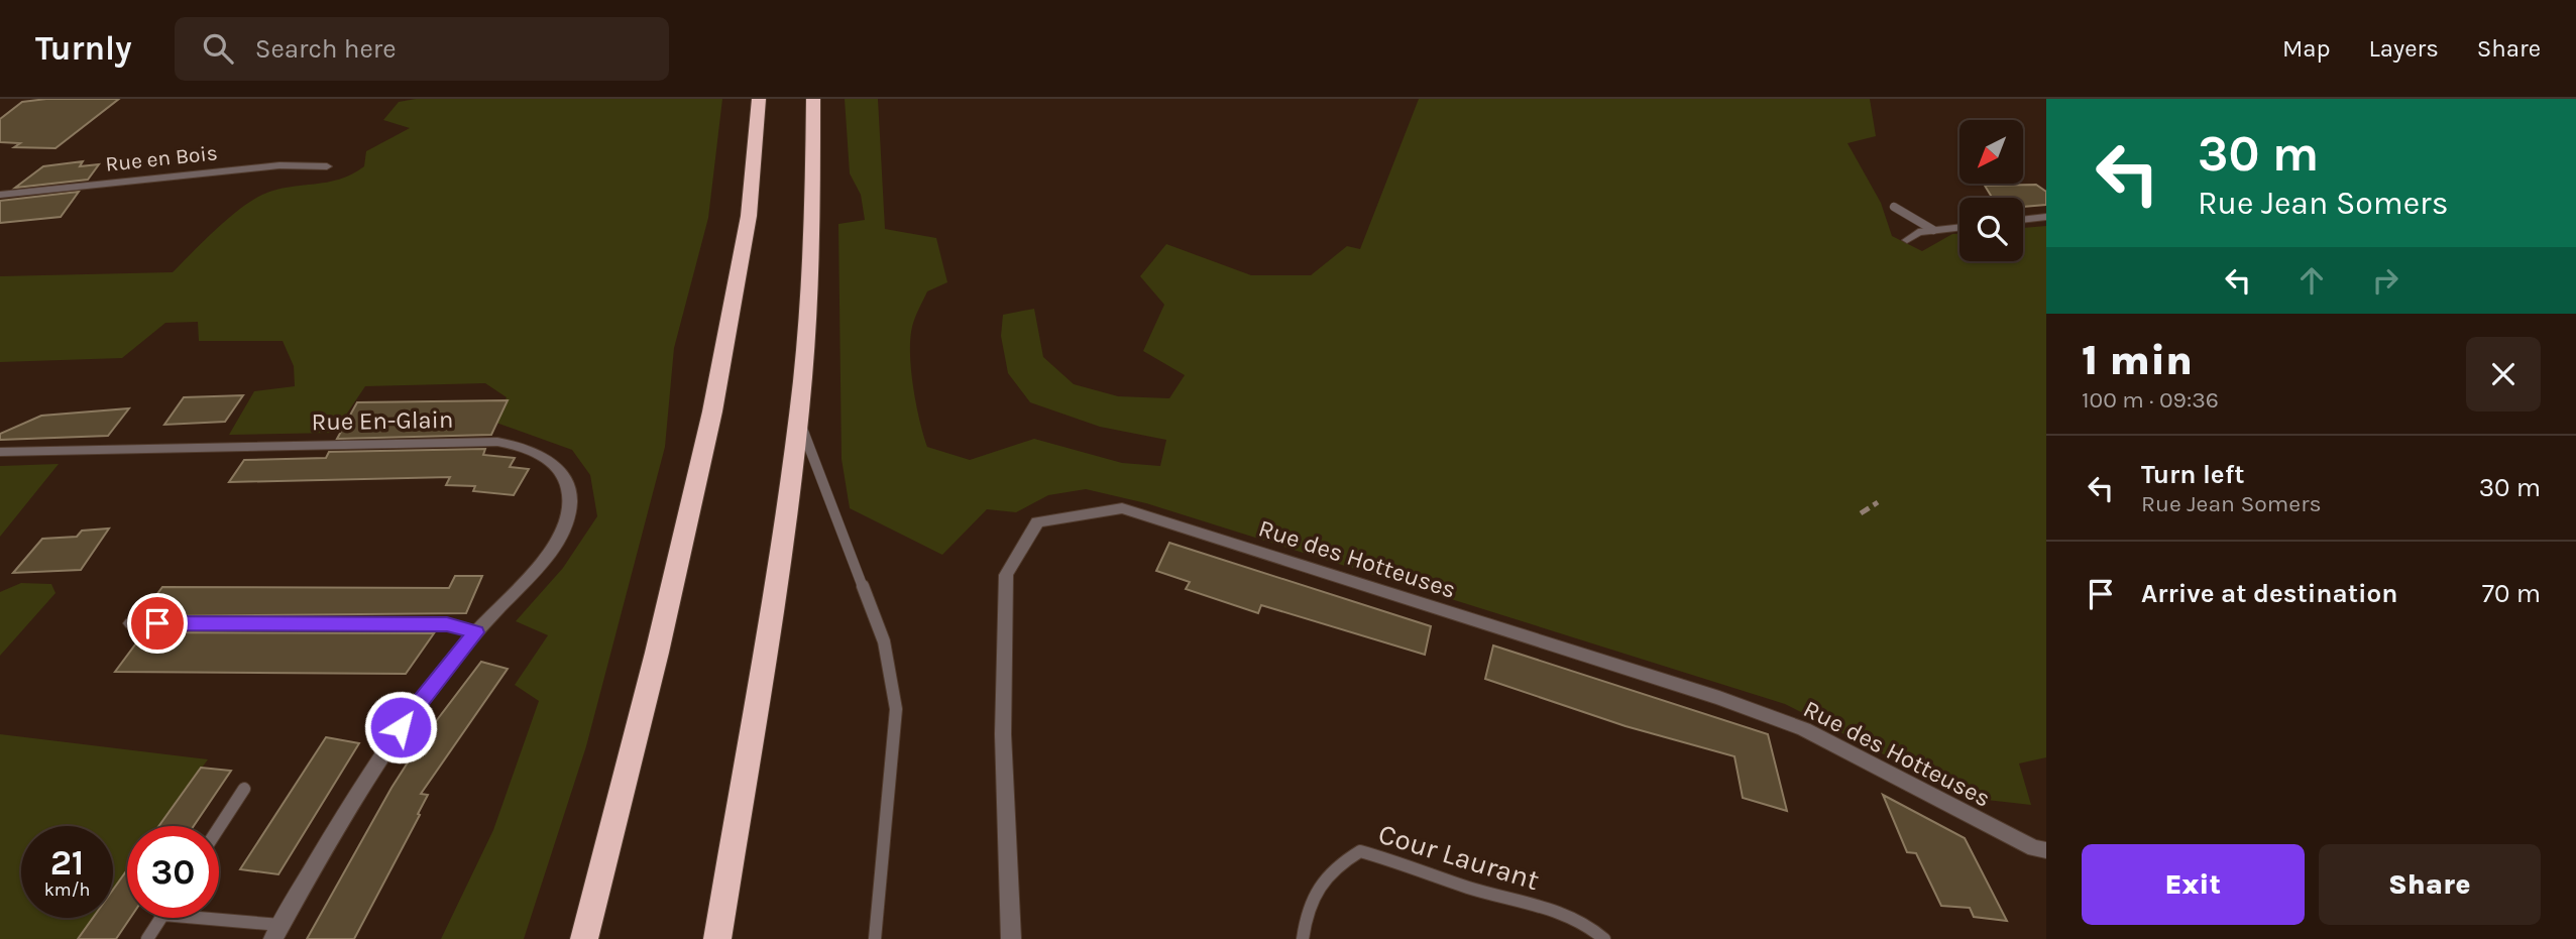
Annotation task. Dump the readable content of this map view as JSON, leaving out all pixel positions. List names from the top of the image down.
{
  "streets": {
    "street": ["Rue en Bois", "Rue En-Glain", "Rue des Hotteuses"],
    "lane": ["Cour Laurant"]
  },
  "north": "bottom left",
  "page": {
    "header": "Turnly",
    "search": "Search here",
    "nav": ["Map", "Layers", "Share"],
    "turn": ["30 m", "Rue Jean Somers"],
    "heading": ["1 min", "100 m · 09:36"],
    "list": [
      {
        "name": "Turn left",
        "note": "Rue Jean Somers",
        "value": "30 m"
      },
      {
        "name": "Arrive at destination",
        "value": "70 m"
      }
    ],
    "speed": "21 km/h",
    "limit": "30",
    "buttons": ["Exit", "Share"]
  }
}
